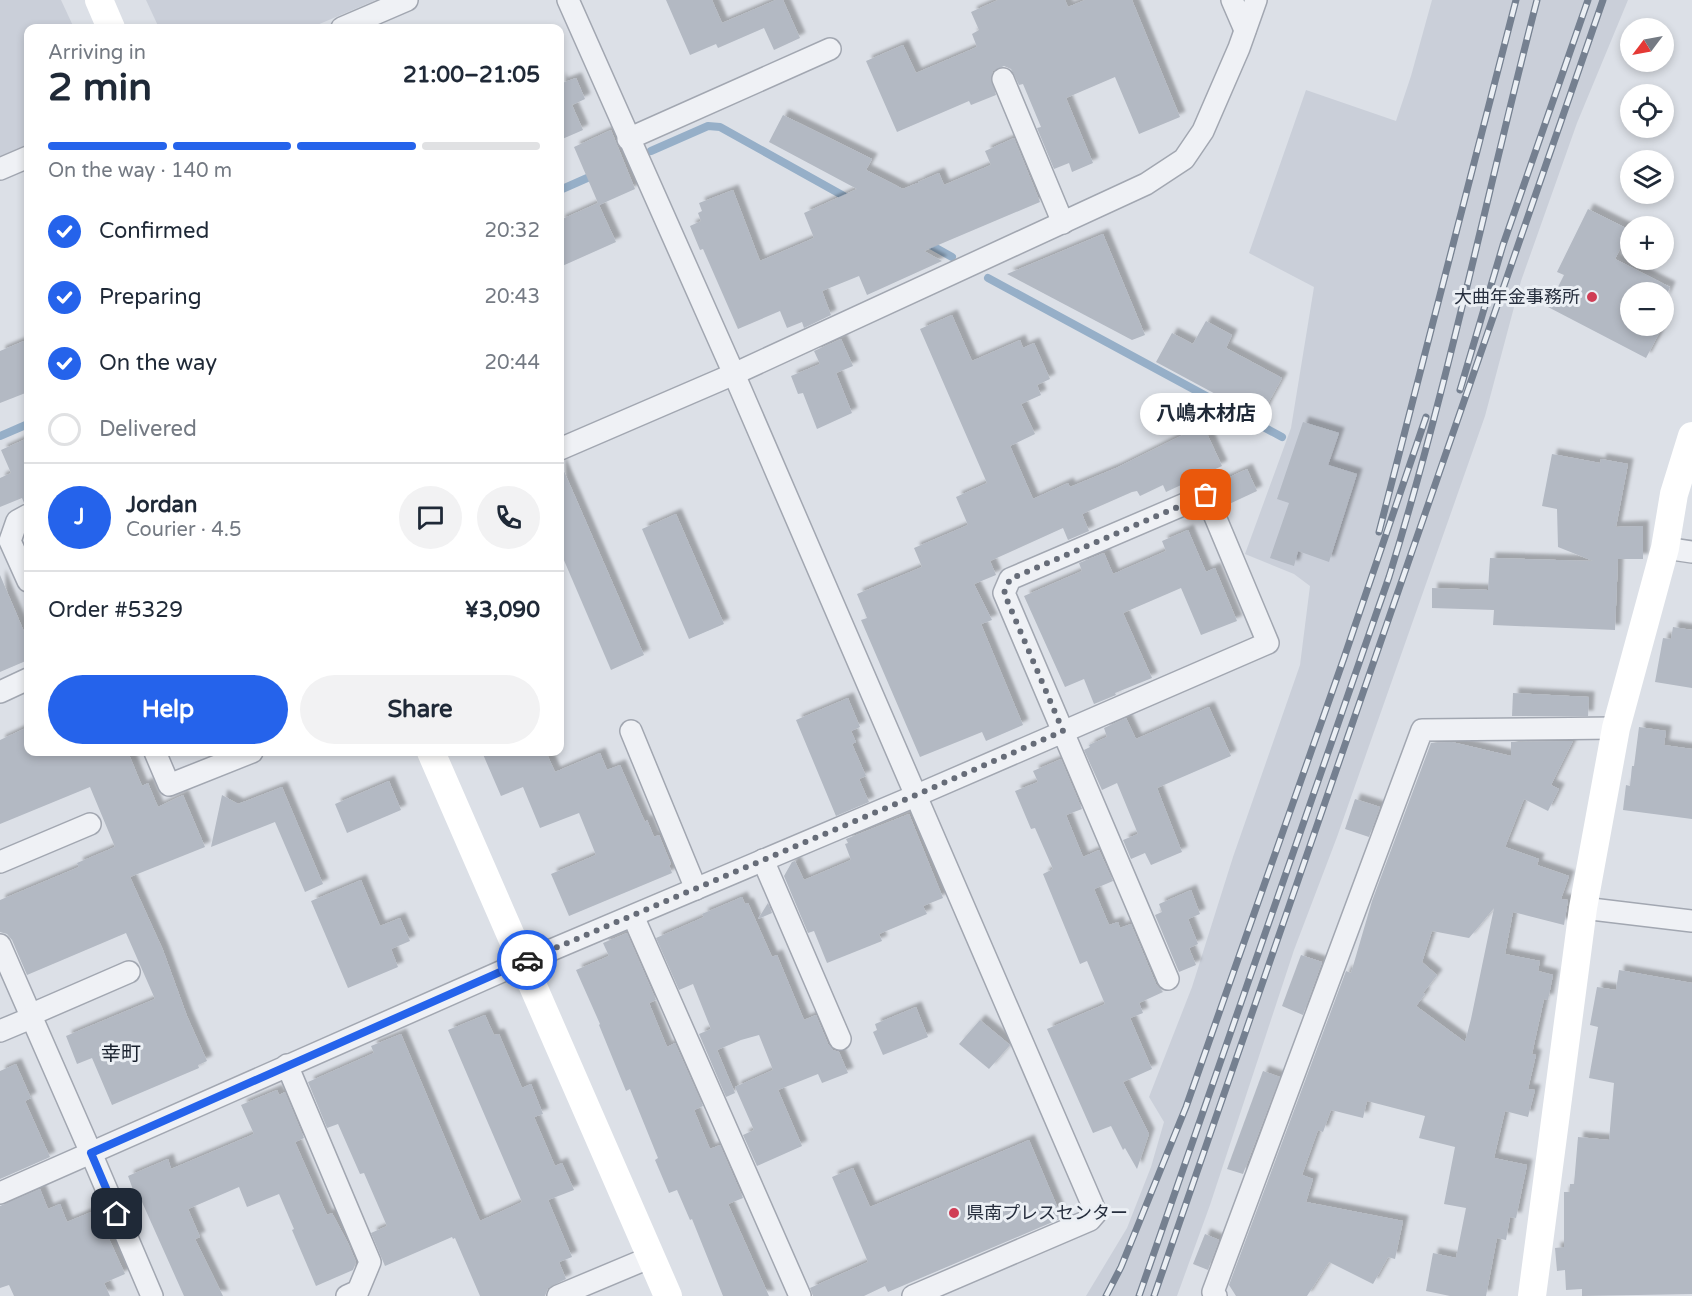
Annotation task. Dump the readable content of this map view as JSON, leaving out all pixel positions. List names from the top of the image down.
{
  "districts": ["幸町"],
  "places": ["大曲年金事務所", "八嶋木材店", "県南プレスセンター"],
  "north": "bottom left",
  "page": {
    "map_buttons": ["+", "−"],
    "heading": ["2 min", "Arriving in", "21:00–21:05"],
    "panel": [
      "Jordan",
      "Courier · 4.5",
      "Order #5329",
      "¥3,090"
    ],
    "bar": "On the way · 140 m",
    "list": [
      ["Confirmed", "20:32"],
      ["Preparing", "20:43"],
      ["On the way", "20:44"],
      "Delivered"
    ],
    "bubble": "八嶋木材店",
    "round": "J",
    "buttons": ["Help", "Share"]
  }
}
